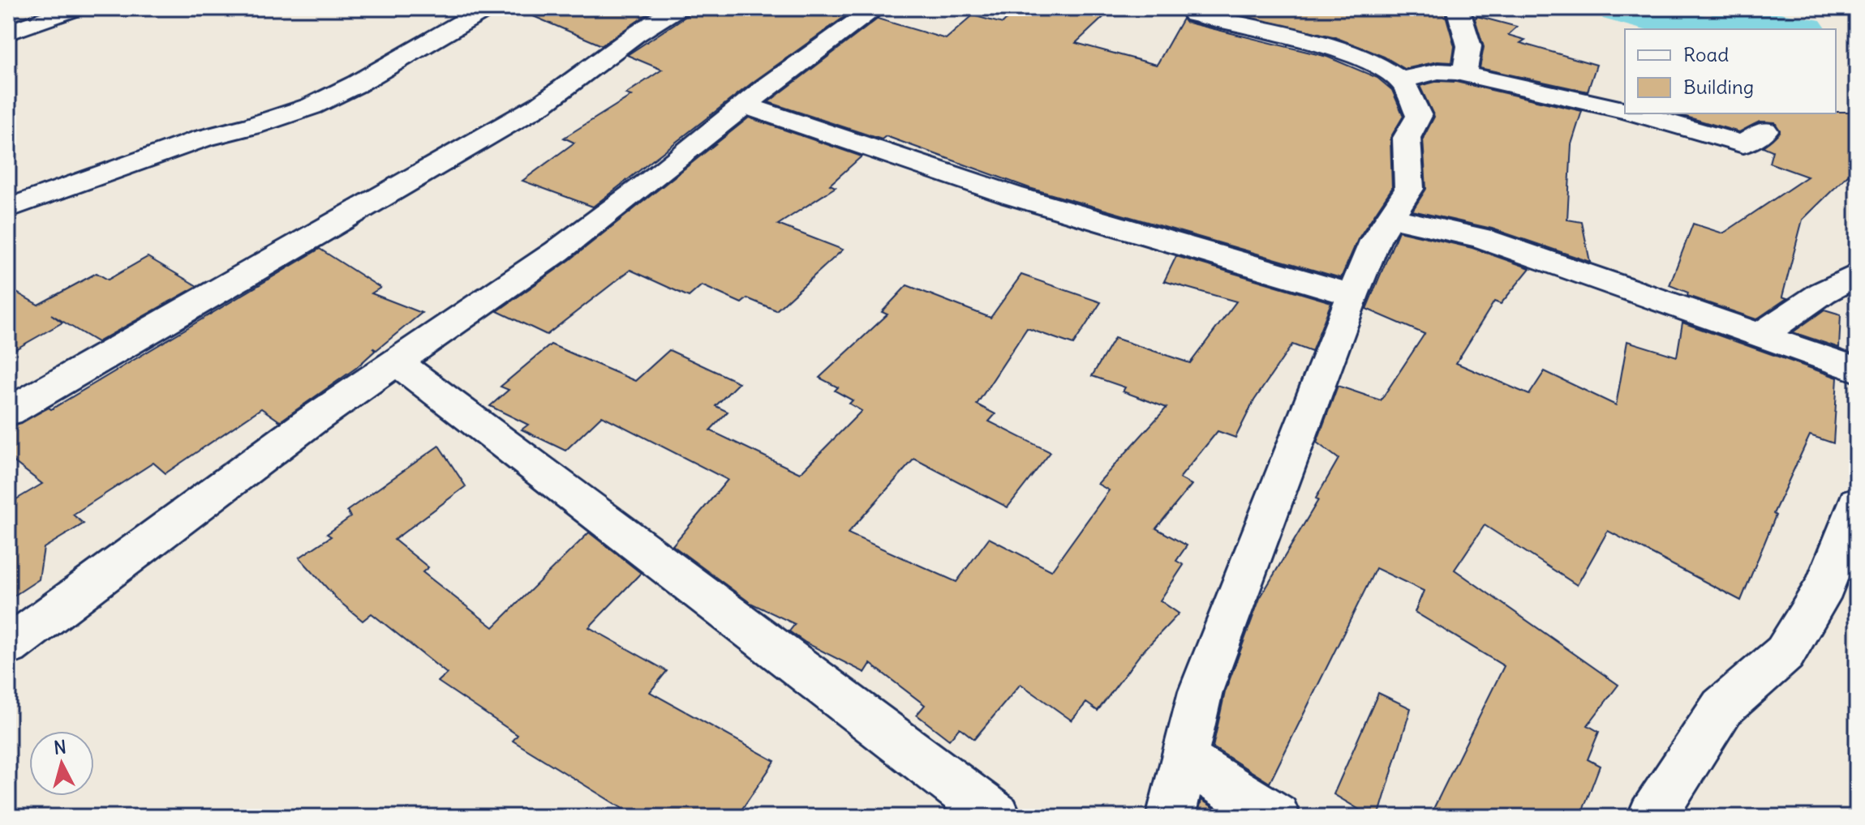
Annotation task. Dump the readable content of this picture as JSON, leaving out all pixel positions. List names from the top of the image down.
{
  "legend": ["Road", "Building"],
  "north": "top"
}
